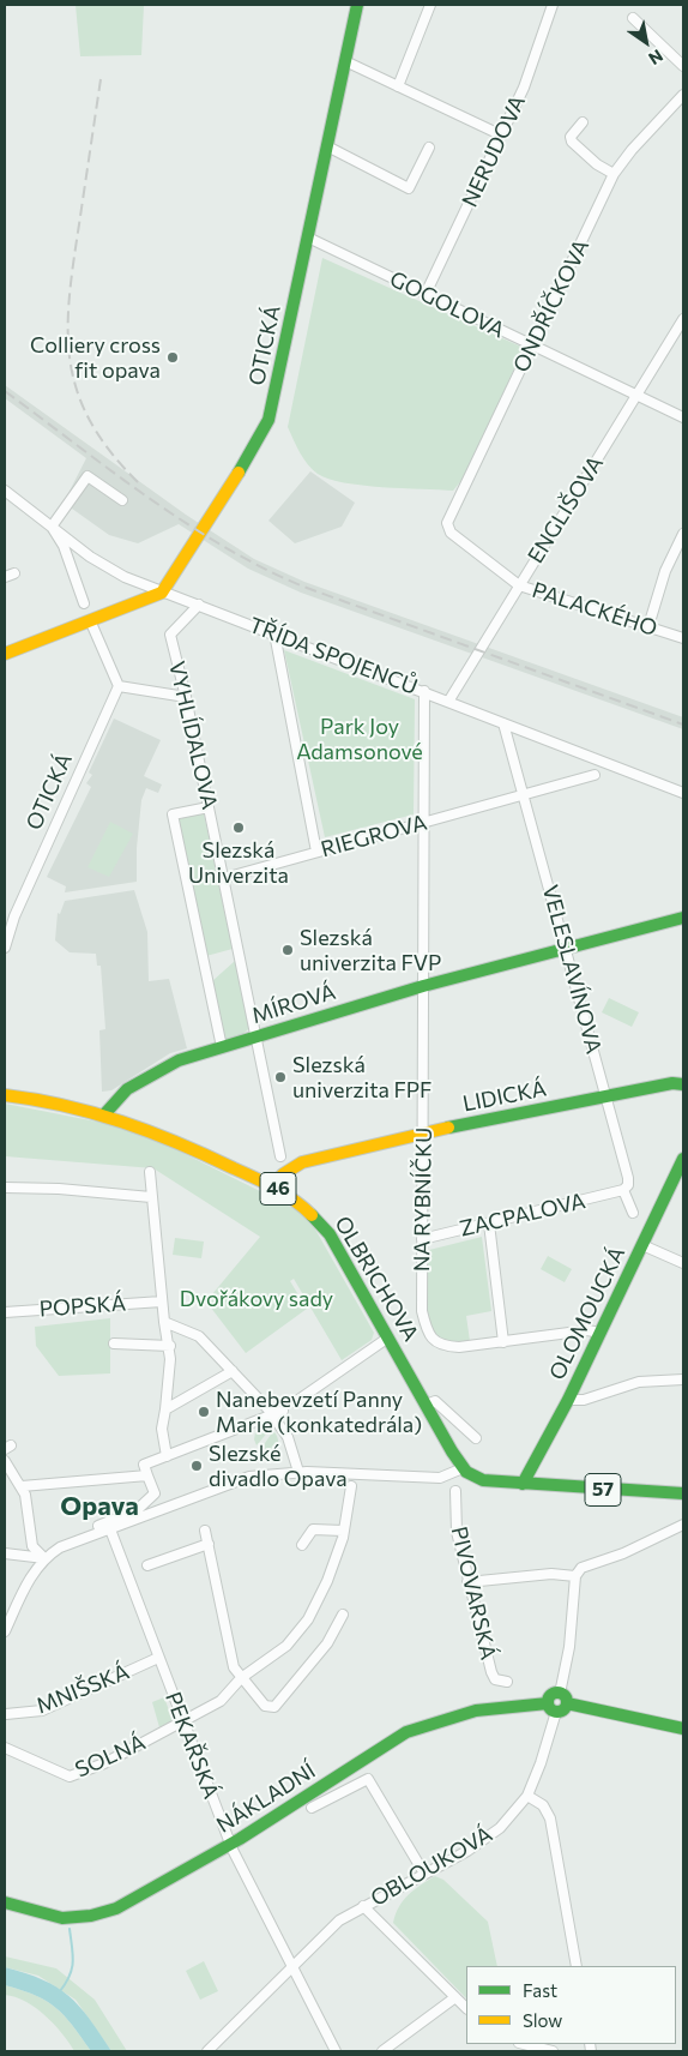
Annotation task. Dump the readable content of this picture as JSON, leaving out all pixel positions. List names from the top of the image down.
{
  "streets": {
    "street": [
      "NERUDOVA",
      "GOGOLOVA",
      "ONDŘÍČKOVA",
      "OTICKÁ",
      "ENGLIŠOVA",
      "PALACKÉHO",
      "TŘÍDA SPOJENCŮ",
      "VYHLÍDALOVA",
      "RIEGROVA",
      "VELESLAVÍNOVA",
      "MÍROVÁ",
      "LIDICKÁ",
      "46",
      "NA RYBNÍČKU",
      "ZACPALOVA",
      "OLBRICHOVA",
      "POPSKÁ",
      "OLOMOUCKÁ",
      "57",
      "PIVOVARSKÁ",
      "MNIŠSKÁ",
      "PEKAŘSKÁ",
      "SOLNÁ",
      "NÁKLADNÍ",
      "OBLOUKOVÁ"
    ]
  },
  "crossings": [
    ["NERUDOVA", "GOGOLOVA"],
    ["GOGOLOVA", "ONDŘÍČKOVA"],
    ["GOGOLOVA", "OTICKÁ"],
    ["GOGOLOVA", "ENGLIŠOVA"],
    ["ONDŘÍČKOVA", "PALACKÉHO"],
    ["OTICKÁ", "TŘÍDA SPOJENCŮ"],
    ["ENGLIŠOVA", "PALACKÉHO"],
    ["ENGLIŠOVA", "TŘÍDA SPOJENCŮ"],
    ["TŘÍDA SPOJENCŮ", "VYHLÍDALOVA"],
    ["TŘÍDA SPOJENCŮ", "VELESLAVÍNOVA"],
    ["TŘÍDA SPOJENCŮ", "NA RYBNÍČKU"],
    ["VYHLÍDALOVA", "RIEGROVA"],
    ["VYHLÍDALOVA", "MÍROVÁ"],
    ["RIEGROVA", "VELESLAVÍNOVA"],
    ["RIEGROVA", "NA RYBNÍČKU"],
    ["VELESLAVÍNOVA", "MÍROVÁ"],
    ["VELESLAVÍNOVA", "LIDICKÁ"],
    ["VELESLAVÍNOVA", "ZACPALOVA"],
    ["MÍROVÁ", "NA RYBNÍČKU"],
    ["MÍROVÁ", "OLBRICHOVA"],
    ["LIDICKÁ", "NA RYBNÍČKU"],
    ["LIDICKÁ", "OLBRICHOVA"],
    ["NA RYBNÍČKU", "ZACPALOVA"],
    ["OLOMOUCKÁ", "57"],
    ["MNIŠSKÁ", "PEKAŘSKÁ"],
    ["PEKAŘSKÁ", "SOLNÁ"],
    ["PEKAŘSKÁ", "NÁKLADNÍ"],
    ["PEKAŘSKÁ", "OBLOUKOVÁ"],
    ["NÁKLADNÍ", "OBLOUKOVÁ"]
  ],
  "districts": ["Opava"],
  "parks": ["Park Joy Adamsonové", "Dvořákovy sady"],
  "places": [
    "Colliery cross fit opava",
    "Slezská Univerzita",
    "Slezská univerzita FVP",
    "Slezská univerzita FPF",
    "Nanebevzetí Panny Marie (konkatedrála)",
    "Slezské divadlo Opava"
  ],
  "legend": ["Fast", "Slow"],
  "north": "bottom right"
}
